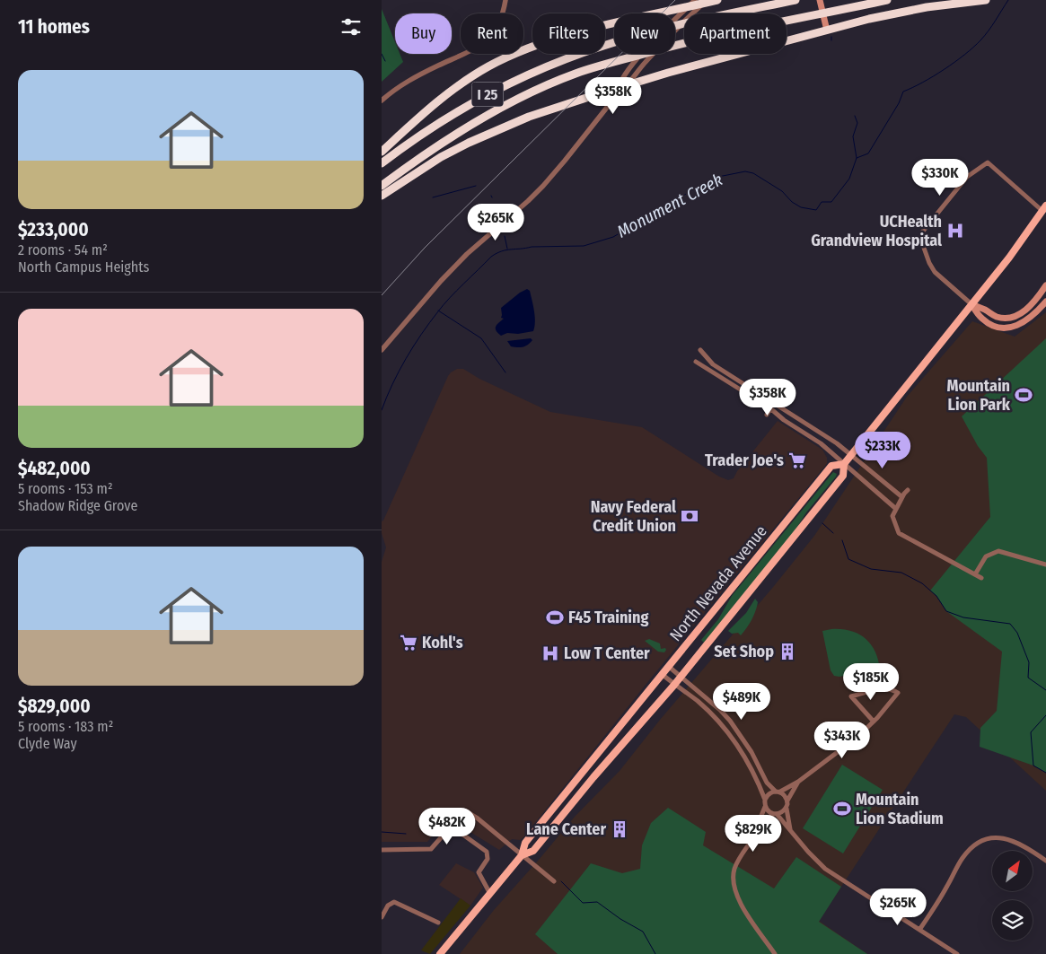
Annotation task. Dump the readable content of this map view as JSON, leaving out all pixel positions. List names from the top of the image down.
{
  "streets": {
    "highway": ["I 25"],
    "main road": ["North Nevada Avenue"]
  },
  "water": ["Monument Creek"],
  "places": {
    "hospital": ["UCHealth Grandview Hospital", "Low T Center"],
    "sports": ["Mountain Lion Park", "F45 Training", "Mountain Lion Stadium"],
    "supermarket": ["Trader Joe's", "Kohl's"],
    "bank": ["Navy Federal Credit Union"],
    "building": ["Set Shop", "Lane Center"]
  },
  "north": "top right",
  "page": {
    "heading": "11 homes",
    "chip": [
      "Buy",
      "Rent",
      "Filters",
      "New",
      "Apartment"
    ],
    "list": [
      {
        "name": "$233,000",
        "note": "2 rooms · 54 m² · North Campus Heights"
      },
      {
        "name": "$482,000",
        "note": "5 rooms · 153 m² · Shadow Ridge Grove"
      },
      {
        "name": "$829,000",
        "note": "5 rooms · 183 m² · Clyde Way"
      }
    ],
    "price": [
      "$358K",
      "$330K",
      "$265K",
      "$358K",
      "$233K",
      "$185K",
      "$489K",
      "$343K",
      "$482K",
      "$829K",
      "$265K"
    ]
  }
}
